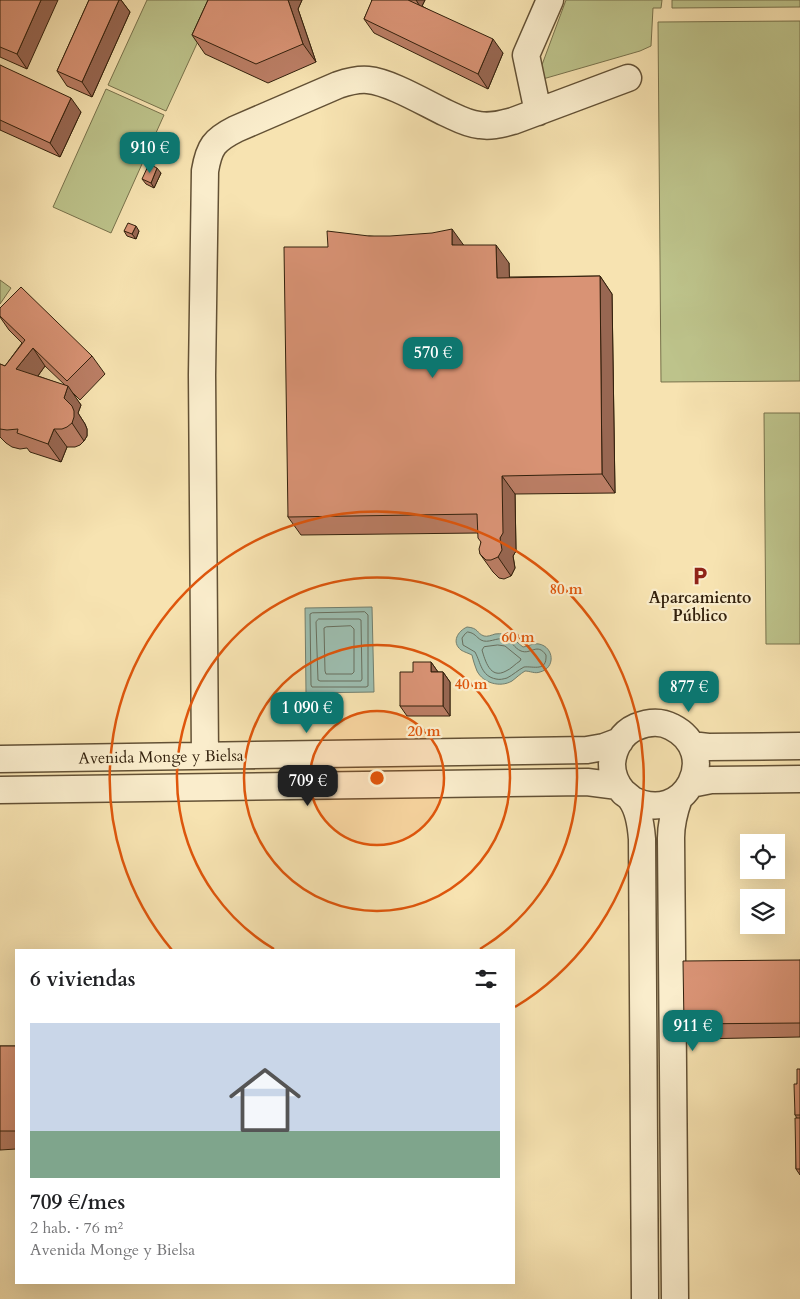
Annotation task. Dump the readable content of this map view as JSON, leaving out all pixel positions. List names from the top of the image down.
{
  "streets": {
    "street": ["Avenida Monge y Bielsa"]
  },
  "places": {
    "parking": ["Aparcamiento Público"]
  },
  "page": {
    "price": [
      "910 €",
      "570 €",
      "877 €",
      "1 090 €",
      "709 €",
      "911 €"
    ],
    "heading": "6 viviendas",
    "list": [
      {
        "name": "709 €/mes",
        "note": "2 hab. · 76 m² · Avenida Monge y Bielsa"
      }
    ]
  },
  "rings": [
    "80 m",
    "60 m",
    "40 m",
    "20 m"
  ]
}
